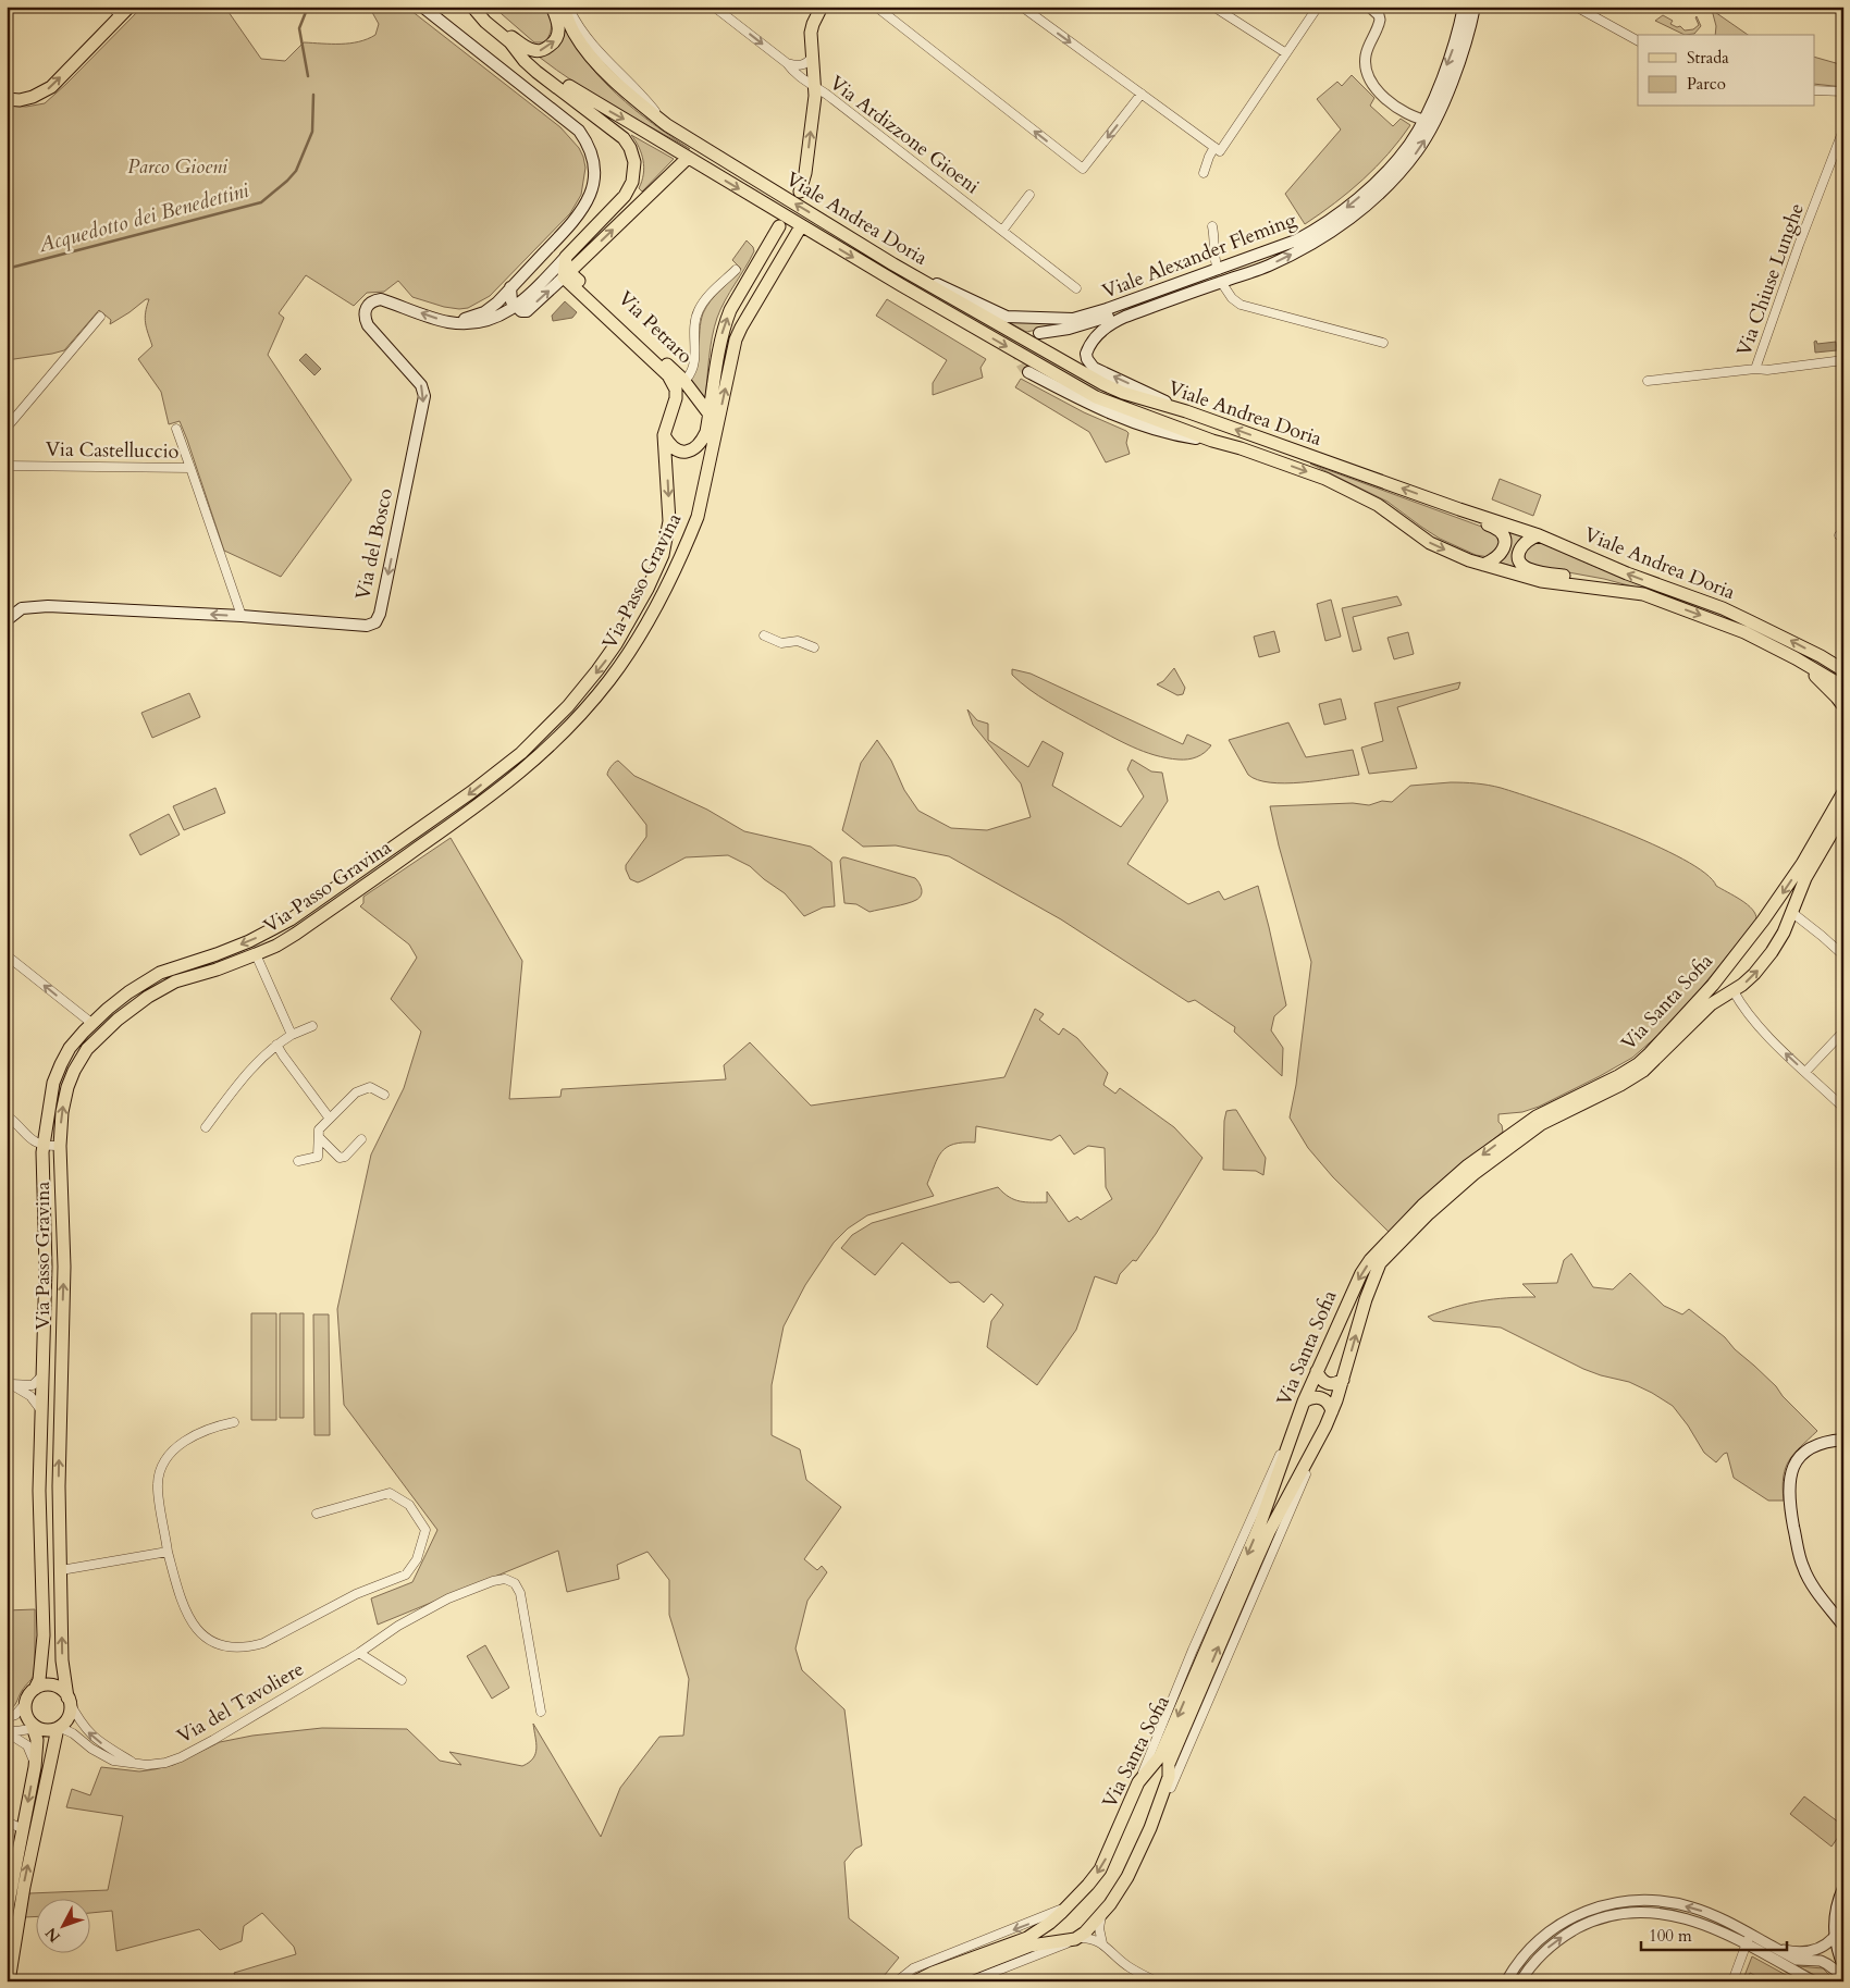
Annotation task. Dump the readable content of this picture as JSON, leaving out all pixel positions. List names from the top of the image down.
{
  "streets": {
    "main road": [
      "Viale Andrea Doria",
      "Viale Alexander Fleming",
      "Via Petraro",
      "Via del Bosco",
      "Via Passo Gravina",
      "Via Santa Sofia"
    ],
    "street": [
      "Via Ardizzone Gioeni",
      "Via Chiuse Lunghe",
      "Via Castelluccio",
      "Via del Tavoliere"
    ]
  },
  "crossings": [
    ["Viale Andrea Doria", "Viale Alexander Fleming"],
    ["Viale Andrea Doria", "Via del Bosco"],
    ["Viale Andrea Doria", "Via Passo Gravina"],
    ["Via Castelluccio", "Via del Bosco"]
  ],
  "water": ["Acquedotto dei Benedettini"],
  "parks": ["Parco Gioeni"],
  "legend": ["Strada", "Parco"],
  "scale_bar": "100 m",
  "north": "bottom left"
}
